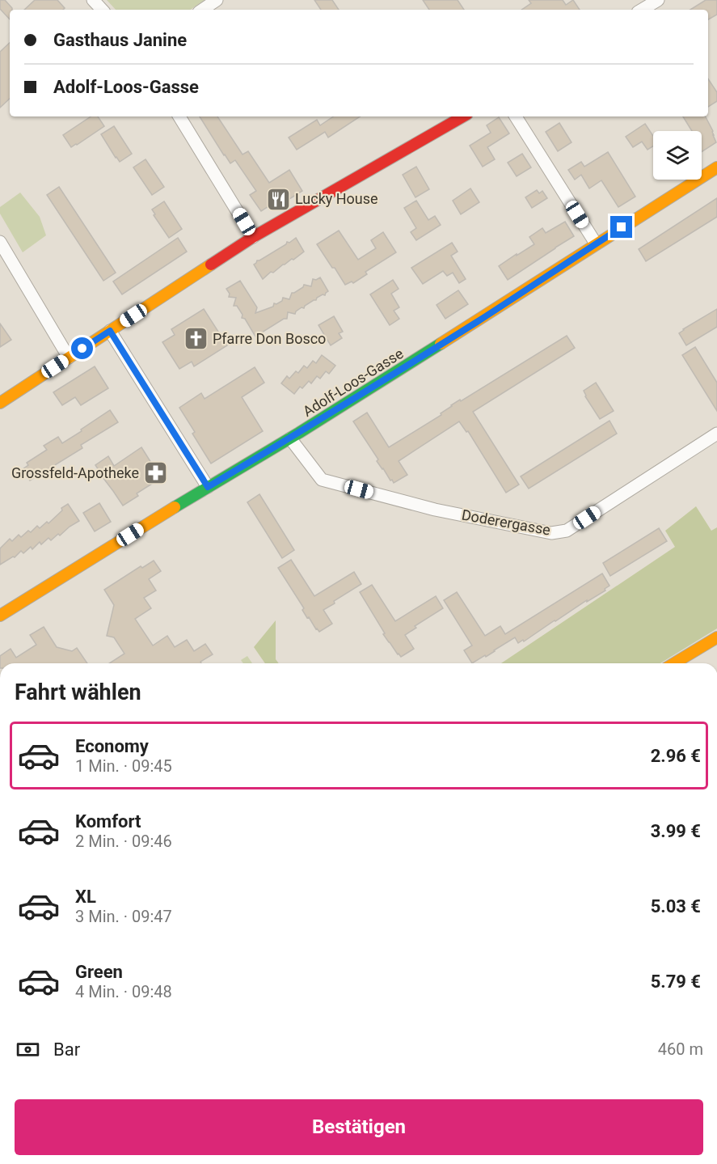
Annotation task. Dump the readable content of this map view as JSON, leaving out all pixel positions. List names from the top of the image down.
{
  "streets": {
    "street": ["Adolf-Loos-Gasse", "Doderergasse"]
  },
  "crossings": [
    ["Adolf-Loos-Gasse", "Doderergasse"]
  ],
  "places": {
    "restaurant": ["Lucky House"],
    "church": ["Pfarre Don Bosco"],
    "pharmacy": ["Grossfeld-Apotheke"]
  },
  "page": {
    "banner": ["Gasthaus Janine", "Adolf-Loos-Gasse"],
    "heading": "Fahrt wählen",
    "list": [
      {
        "name": "Economy",
        "note": "1 Min. · 09:45",
        "value": "2.96 €"
      },
      {
        "name": "Komfort",
        "note": "2 Min. · 09:46",
        "value": "3.99 €"
      },
      {
        "name": "XL",
        "note": "3 Min. · 09:47",
        "value": "5.03 €"
      },
      {
        "name": "Green",
        "note": "4 Min. · 09:48",
        "value": "5.79 €"
      }
    ],
    "pay": ["Bar", "460 m"],
    "buttons": "Bestätigen"
  }
}
